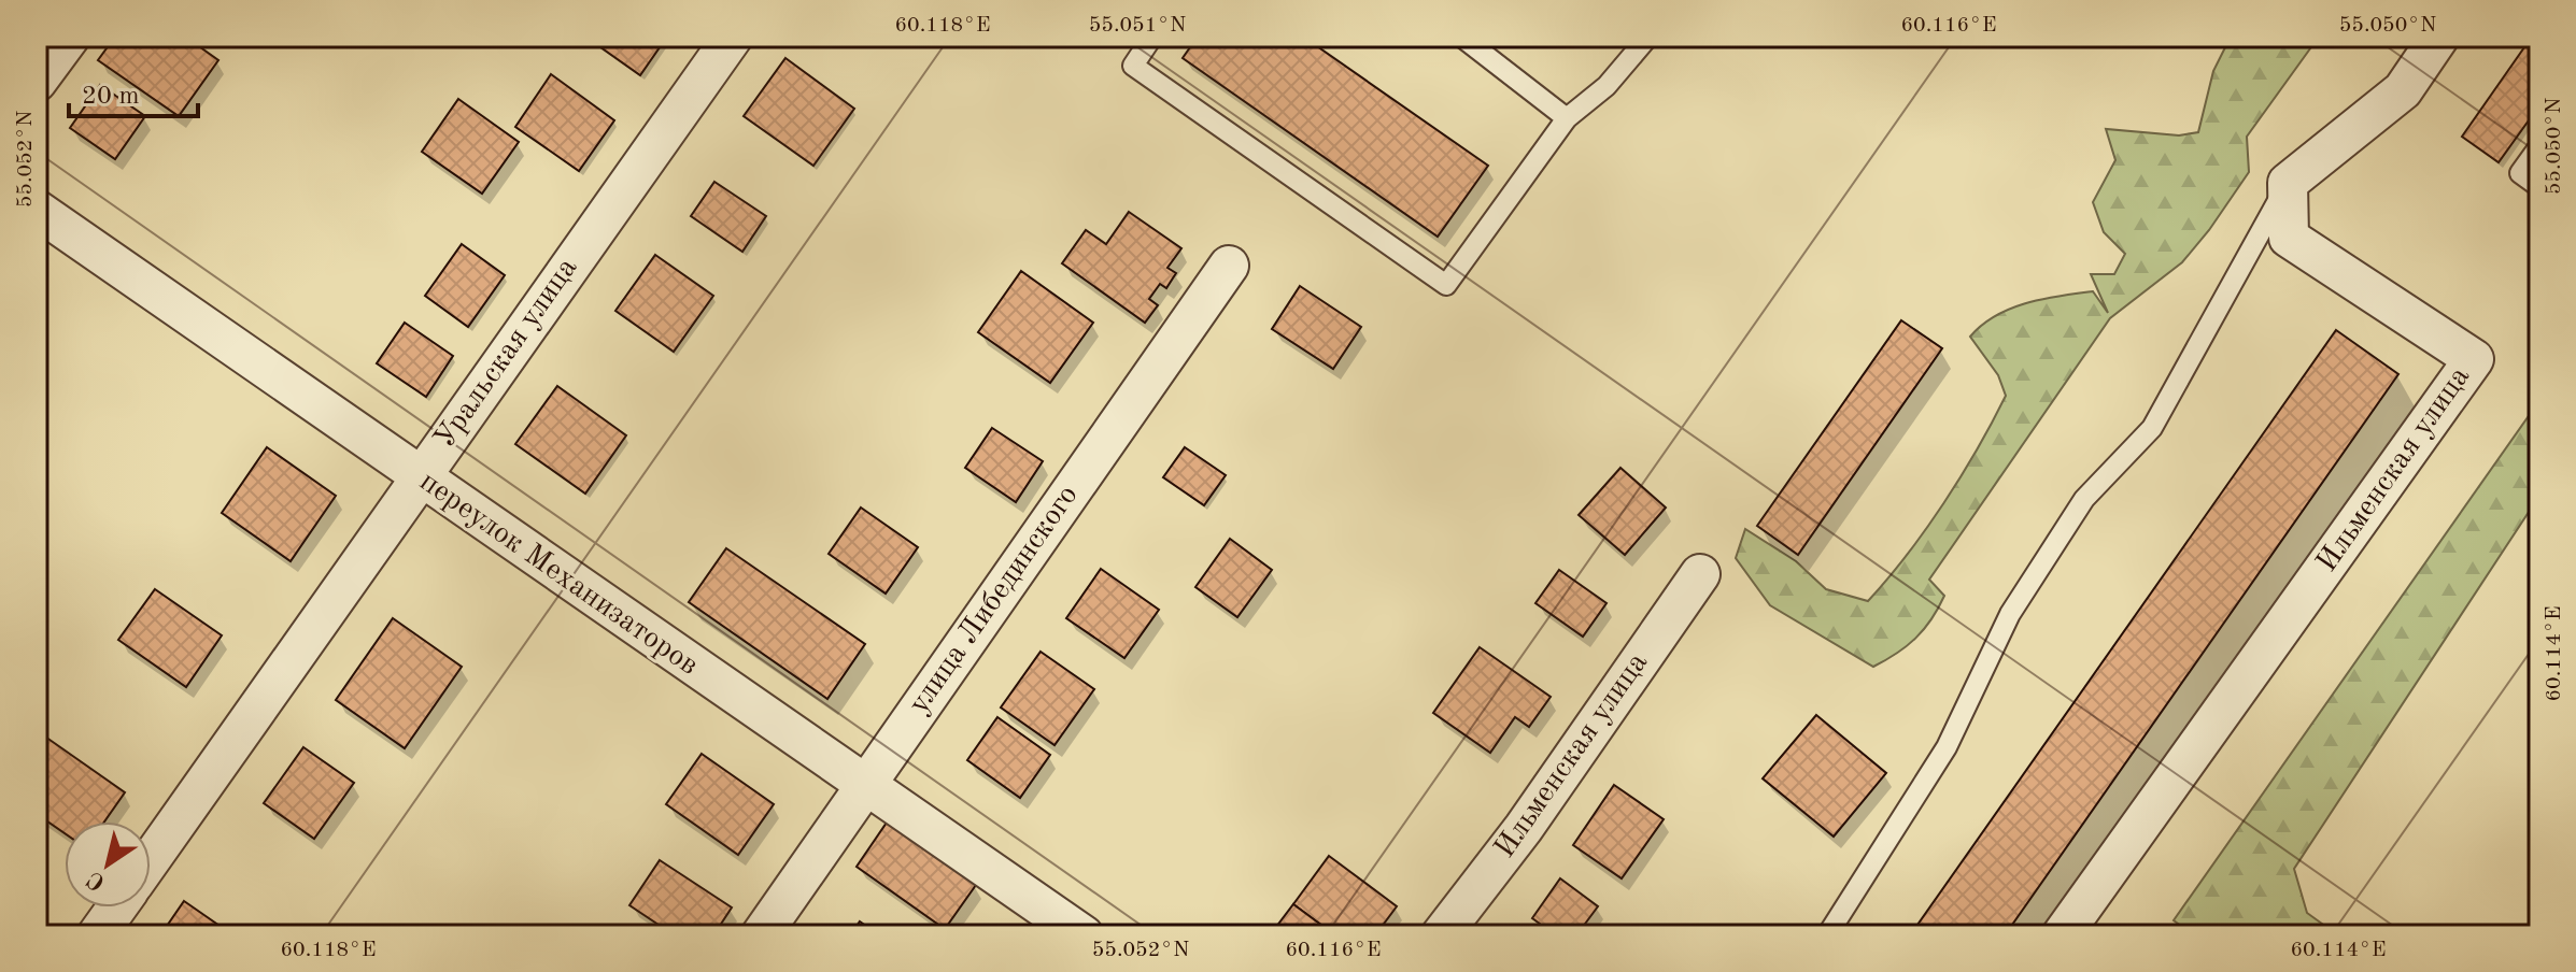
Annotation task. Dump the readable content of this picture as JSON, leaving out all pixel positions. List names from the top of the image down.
{
  "streets": {
    "street": [
      "Уральская улица",
      "Ильменская улица",
      "переулок Механизаторов",
      "улица Либединского"
    ]
  },
  "crossings": [
    ["Уральская улица", "переулок Механизаторов"],
    ["переулок Механизаторов", "улица Либединского"]
  ],
  "scale_bar": "20 m",
  "north": "bottom left",
  "coordinates": [
    "60.118°E",
    "55.051°N",
    "60.116°E",
    "55.050°N",
    "55.052°N",
    "60.114°E"
  ]
}
